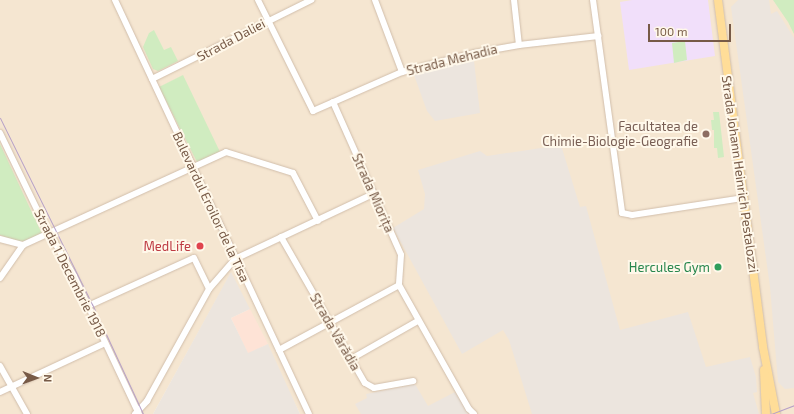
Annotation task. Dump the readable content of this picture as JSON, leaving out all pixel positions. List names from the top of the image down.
{
  "streets": {
    "main road": ["Strada Johann Heinrich Pestalozzi"],
    "street": [
      "Strada Daliei",
      "Strada Mehadia",
      "Strada Miorița",
      "Bulevardul Eroilor de la Tisa",
      "Strada 1 Decembrie 1918",
      "Strada Vărădia"
    ]
  },
  "crossings": [
    ["Strada Daliei", "Strada Mehadia"],
    ["Strada Daliei", "Bulevardul Eroilor de la Tisa"],
    ["Strada Mehadia", "Strada Miorița"]
  ],
  "places": ["Facultatea de Chimie-Biologie-Geografie", "MedLife", "Hercules Gym"],
  "scale_bar": "100 m",
  "north": "right"
}
